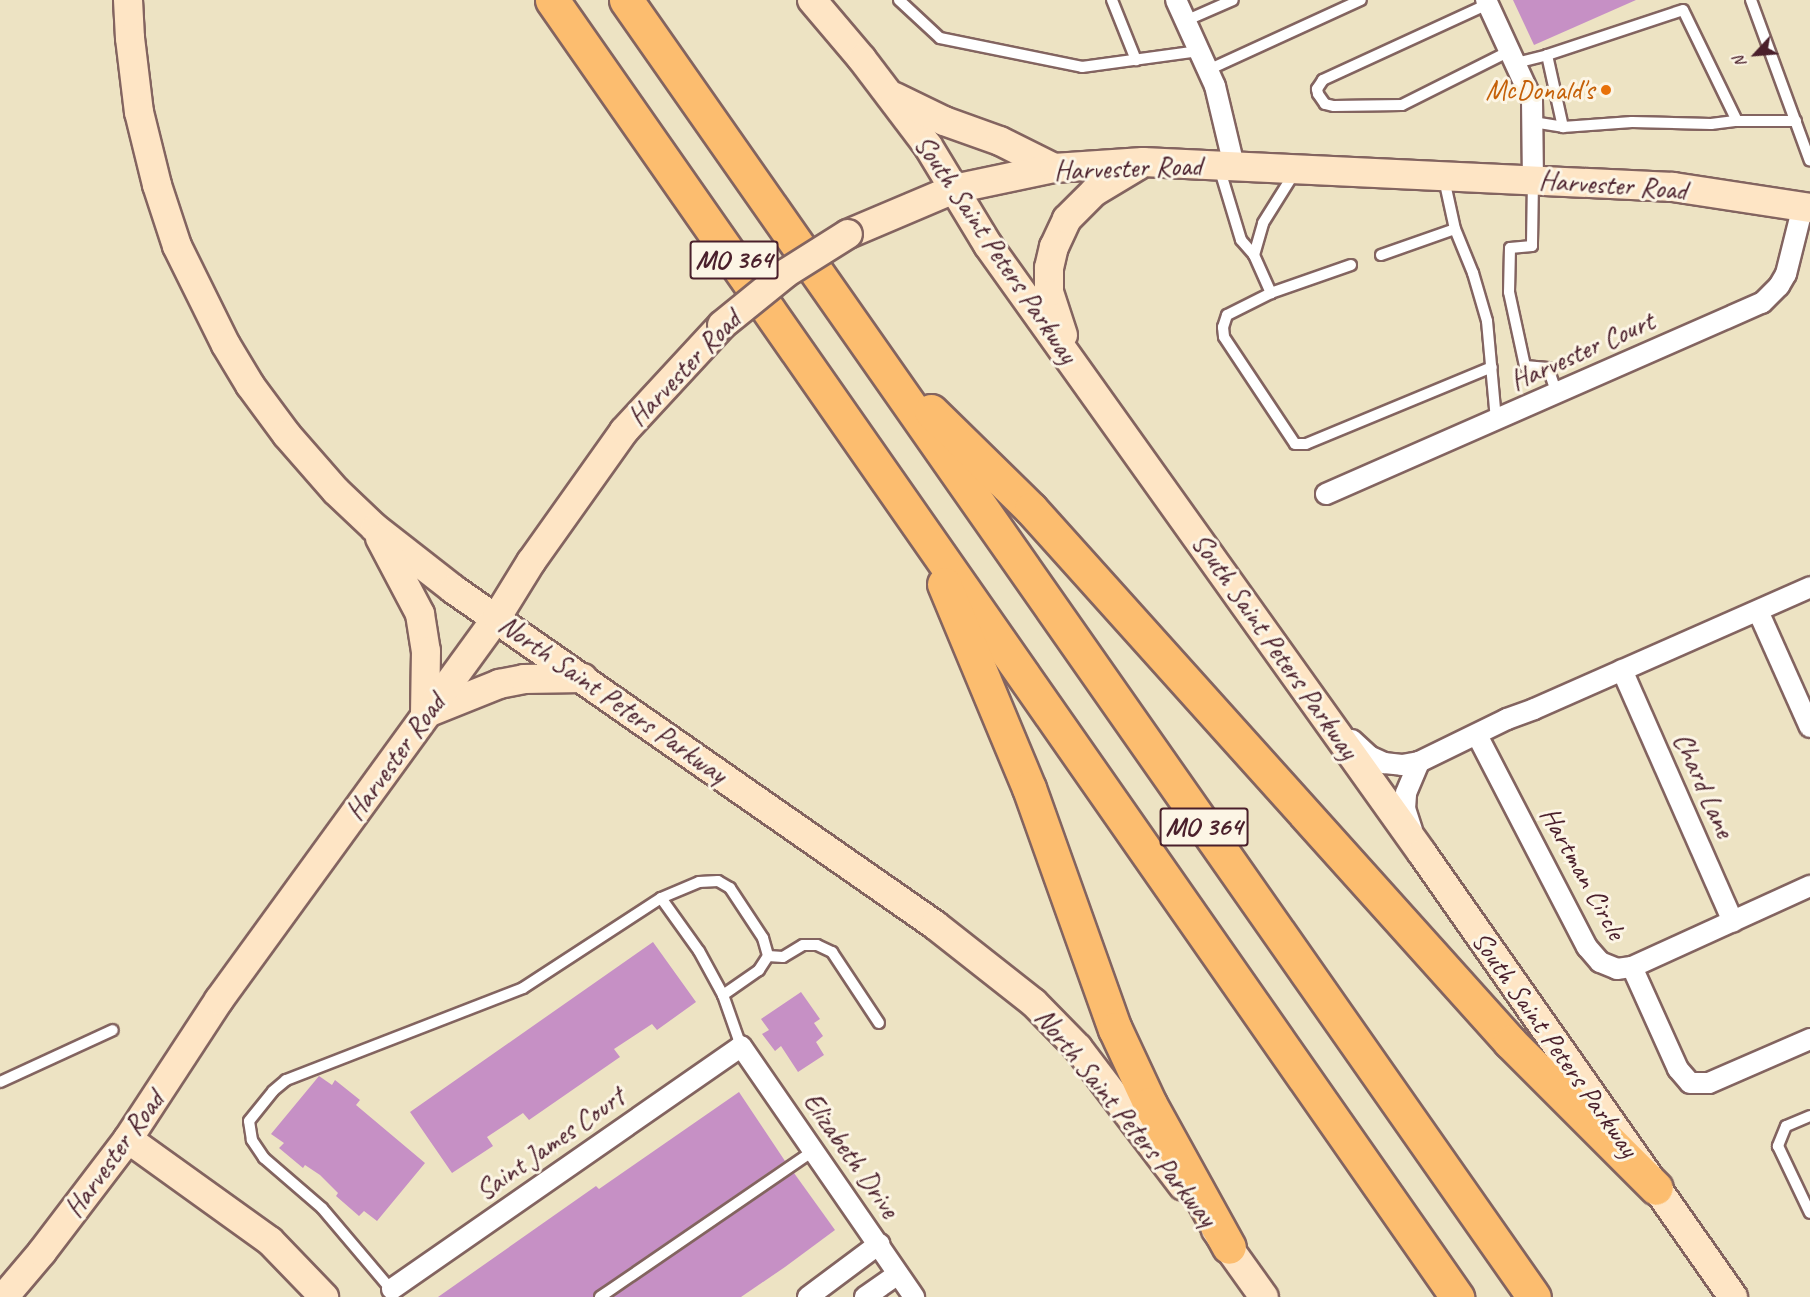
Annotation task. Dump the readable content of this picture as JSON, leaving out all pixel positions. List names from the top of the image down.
{
  "streets": {
    "highway": ["MO 364"],
    "main road": ["Harvester Road", "South Saint Peters Parkway", "North Saint Peters Parkway"],
    "street": [
      "Harvester Court",
      "Chard Lane",
      "Hartman Circle",
      "Saint James Court",
      "Elizabeth Drive"
    ]
  },
  "crossings": [
    ["Harvester Road", "South Saint Peters Parkway"],
    ["Harvester Road", "Harvester Court"],
    ["Harvester Road", "North Saint Peters Parkway"],
    ["Chard Lane", "Hartman Circle"],
    ["Saint James Court", "Elizabeth Drive"]
  ],
  "places": ["McDonald's"],
  "north": "bottom left"
}
